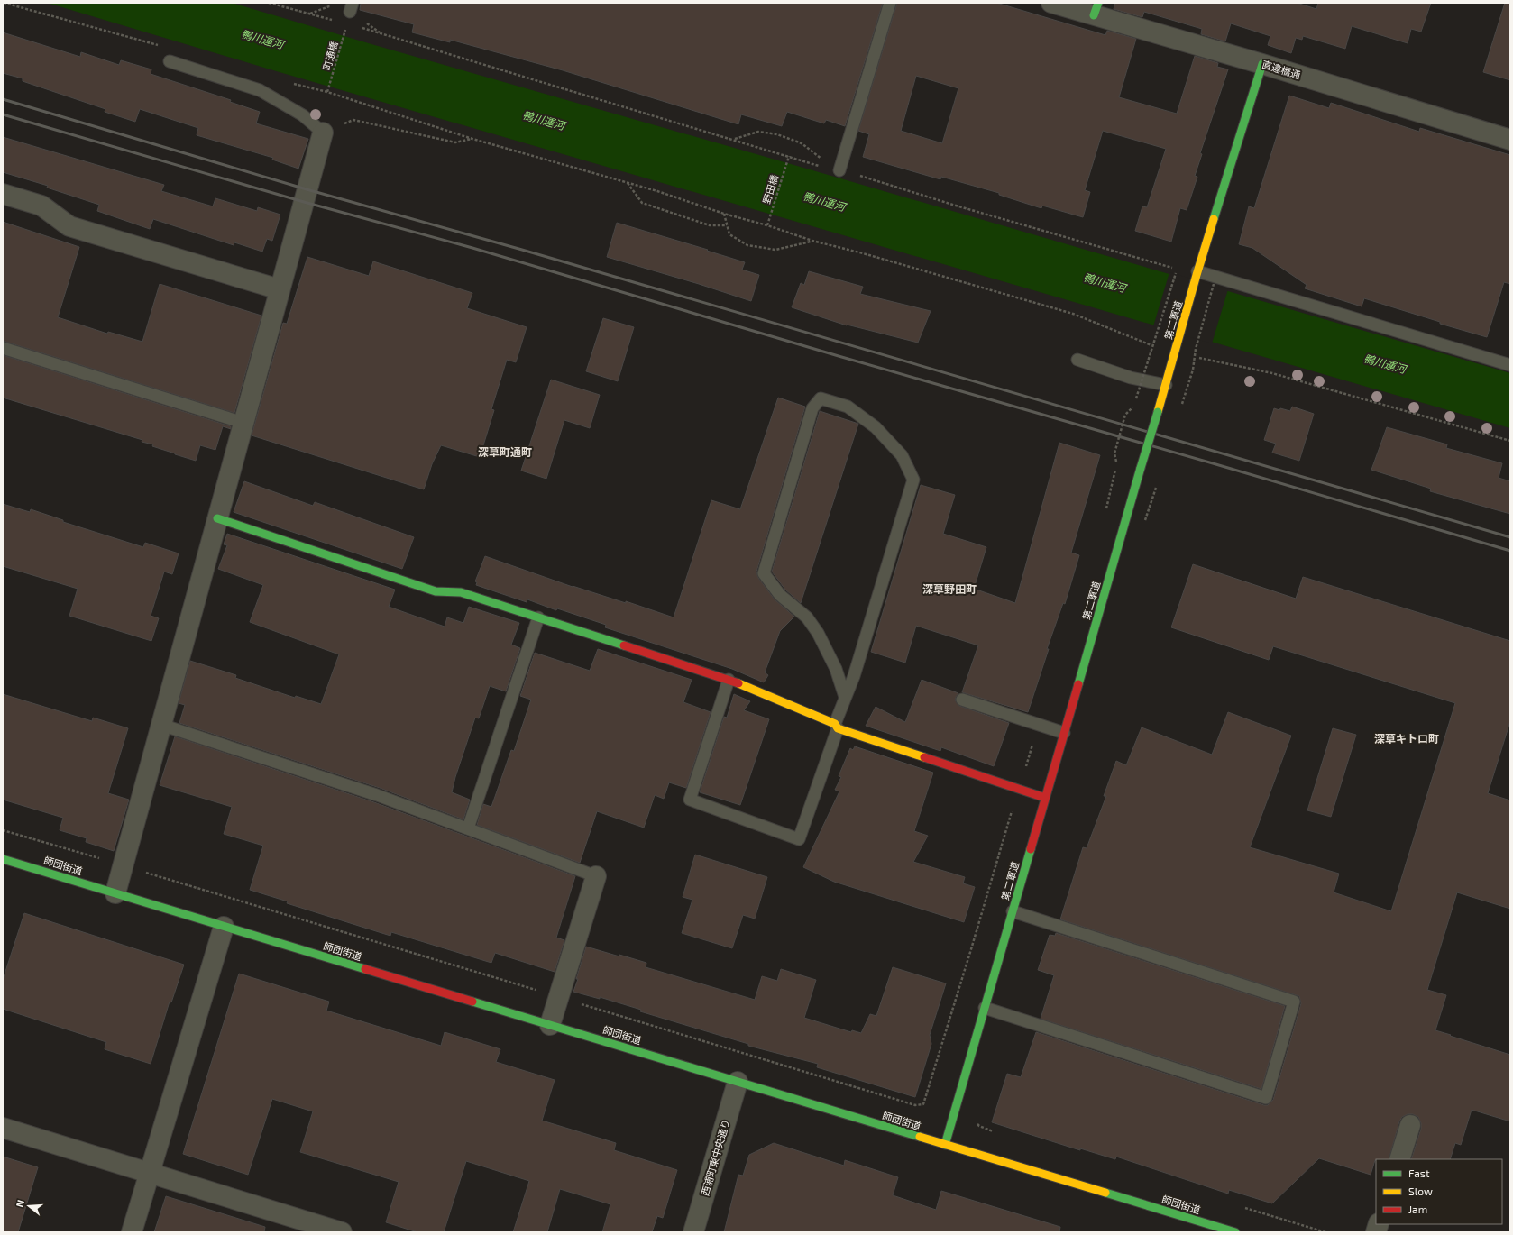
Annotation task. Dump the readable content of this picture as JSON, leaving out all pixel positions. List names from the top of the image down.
{
  "streets": {
    "street": [
      "直違橋通",
      "第二軍道",
      "師団街道",
      "西浦町東中央通り"
    ],
    "path": ["町通橋", "野田橋"]
  },
  "crossings": [
    ["直違橋通", "第二軍道"],
    ["第二軍道", "師団街道"],
    ["師団街道", "西浦町東中央通り"]
  ],
  "districts": ["深草町通町", "深草野田町", "深草キトロ町"],
  "water": ["鴨川運河"],
  "legend": ["Fast", "Slow", "Jam"],
  "north": "left"
}
